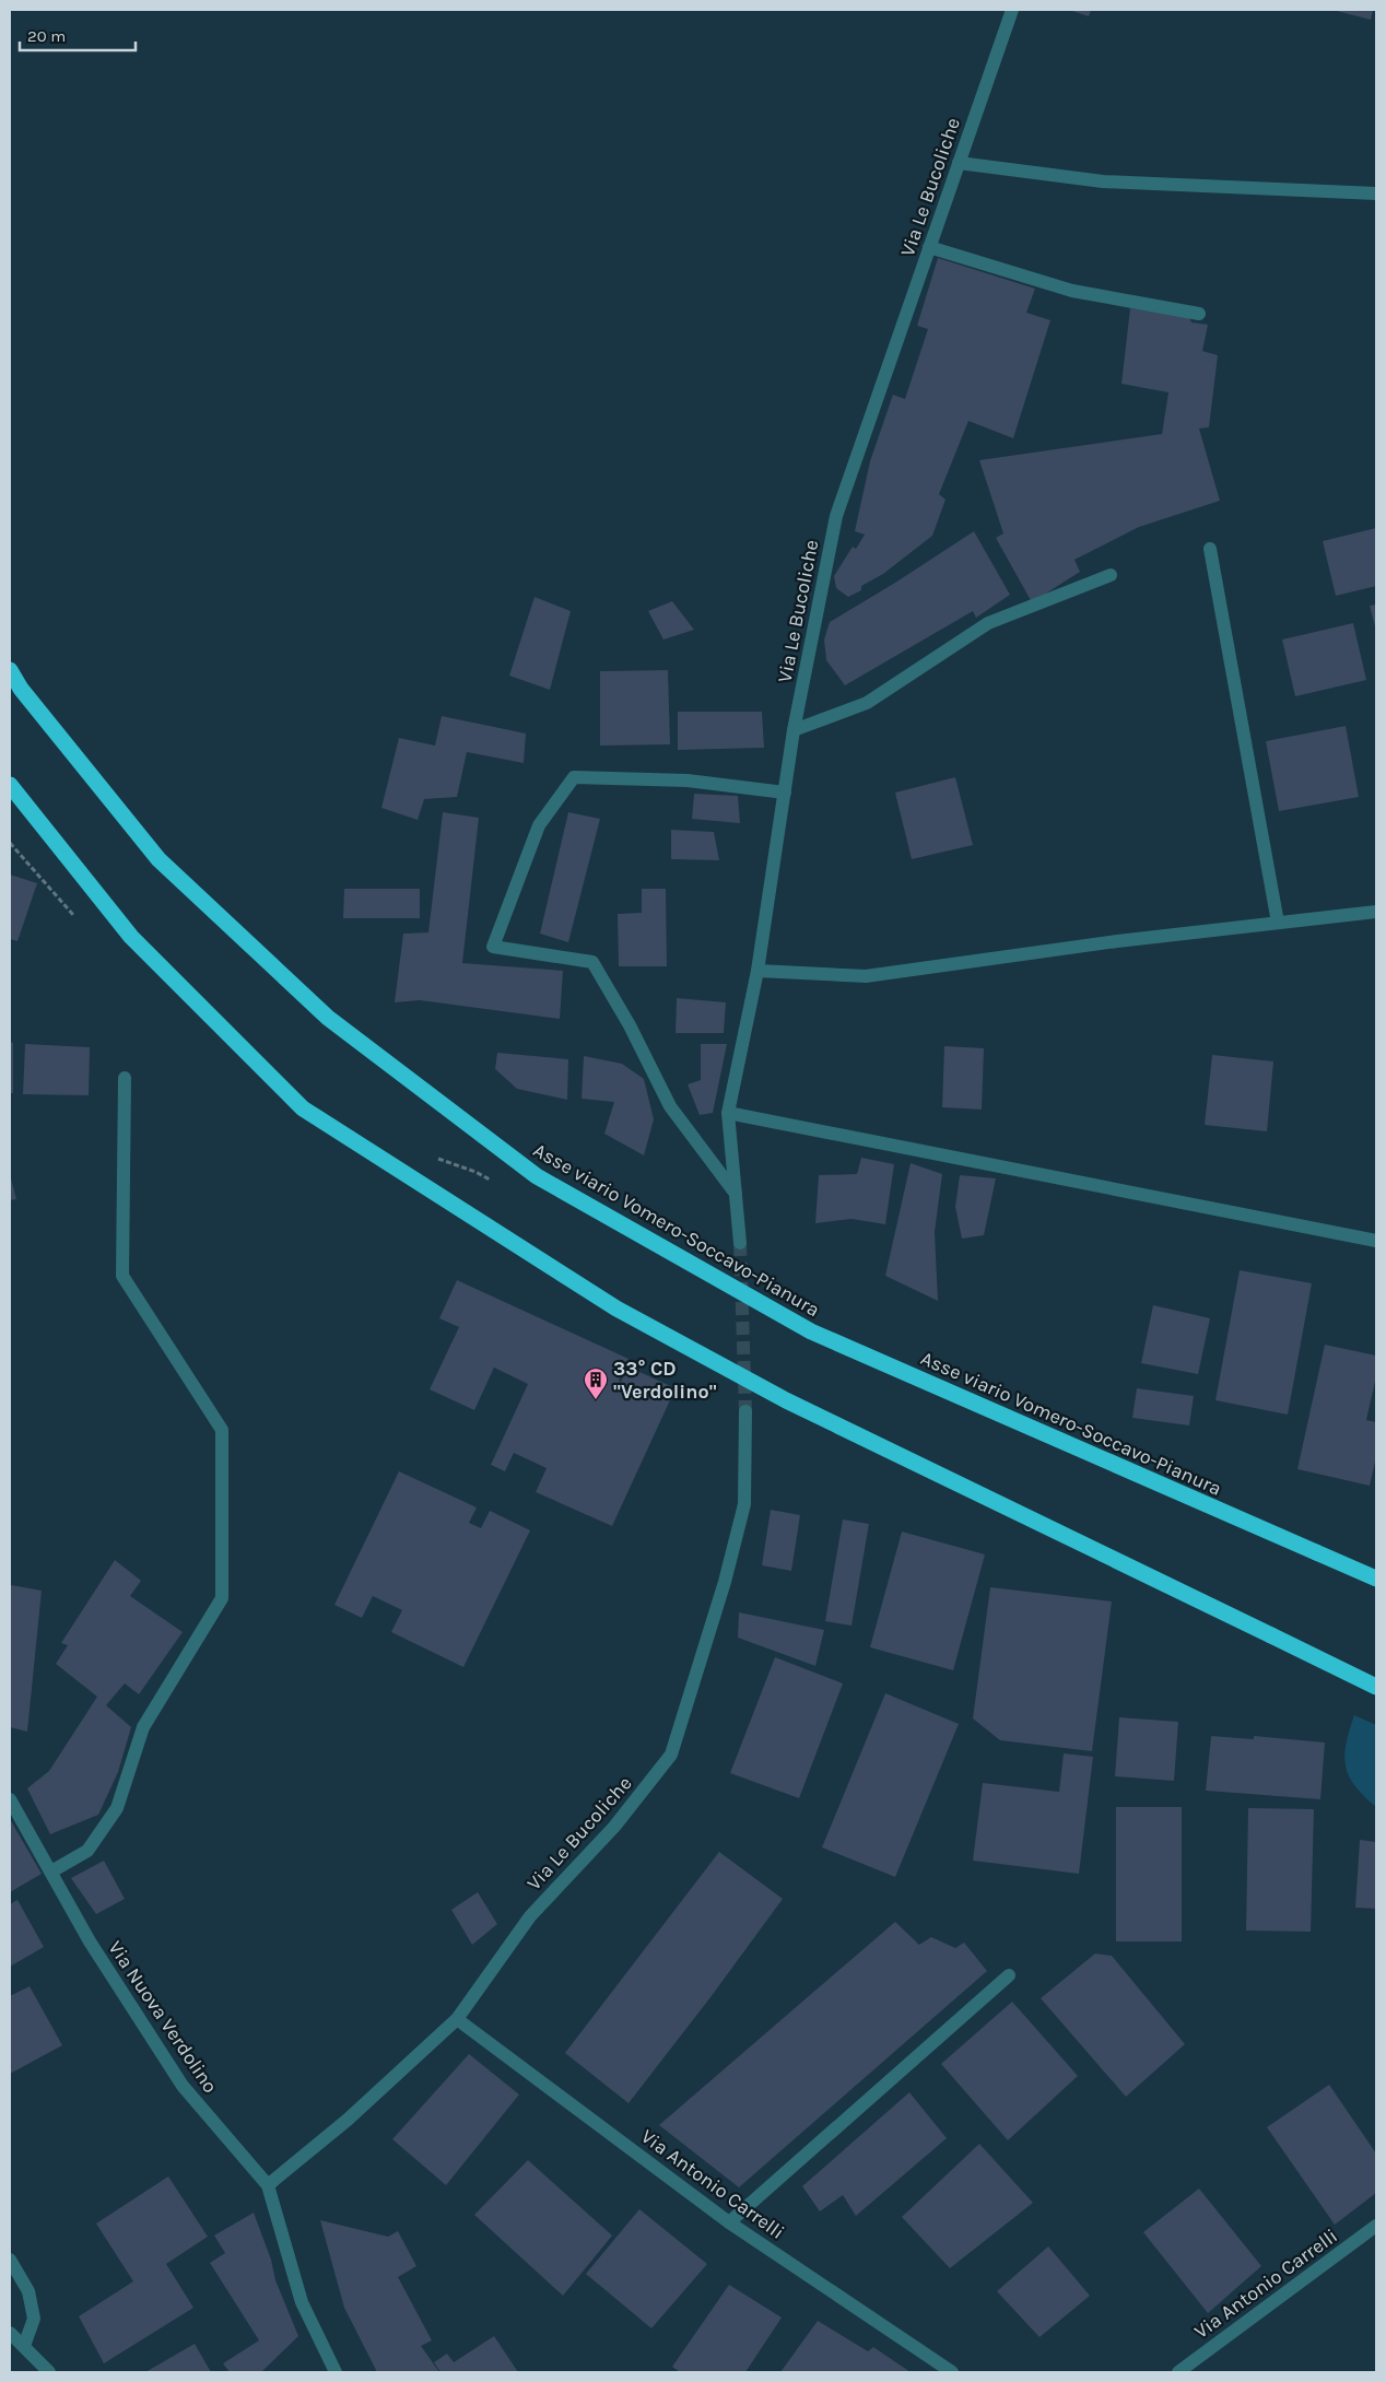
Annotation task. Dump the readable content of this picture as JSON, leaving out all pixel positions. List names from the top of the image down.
{
  "streets": {
    "highway": ["Asse viario Vomero-Soccavo-Pianura"],
    "street": ["Via Le Bucoliche", "Via Nuova Verdolino", "Via Antonio Carrelli"]
  },
  "crossings": [
    ["Via Le Bucoliche", "Via Nuova Verdolino"],
    ["Via Le Bucoliche", "Via Antonio Carrelli"]
  ],
  "places": {
    "building": ["33° CD \"Verdolino\""]
  },
  "scale_bar": "20 m"
}
